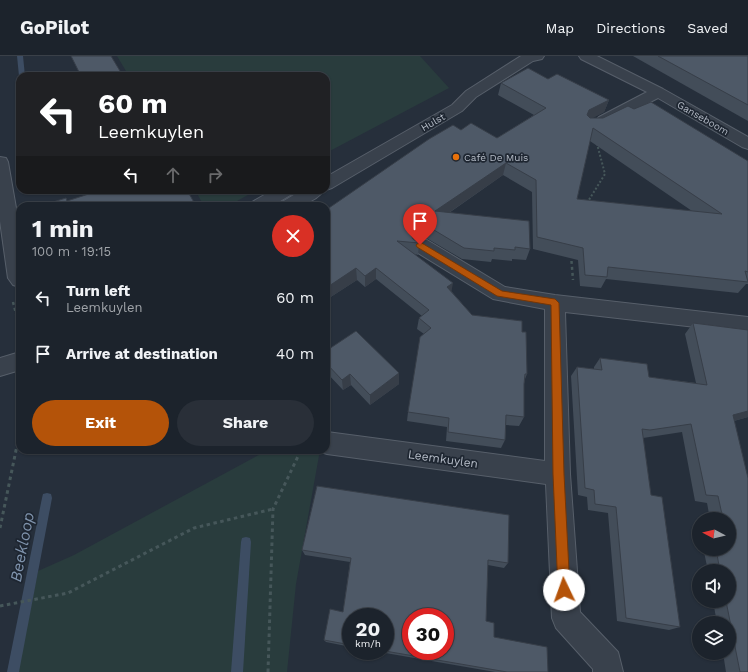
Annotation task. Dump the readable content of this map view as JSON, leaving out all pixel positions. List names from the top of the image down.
{
  "streets": {
    "street": ["Ganseboom", "Hulst", "Leemkuylen"]
  },
  "water": ["Beekloop"],
  "places": ["Café De Muis"],
  "north": "left",
  "page": {
    "header": "GoPilot",
    "nav": ["Map", "Directions", "Saved"],
    "turn": ["60 m", "Leemkuylen"],
    "heading": ["1 min", "100 m · 19:15"],
    "list": [
      {
        "name": "Turn left",
        "note": "Leemkuylen",
        "value": "60 m"
      },
      {
        "name": "Arrive at destination",
        "value": "40 m"
      }
    ],
    "buttons": ["Exit", "Share"],
    "speed": "20 km/h",
    "limit": "30"
  }
}
